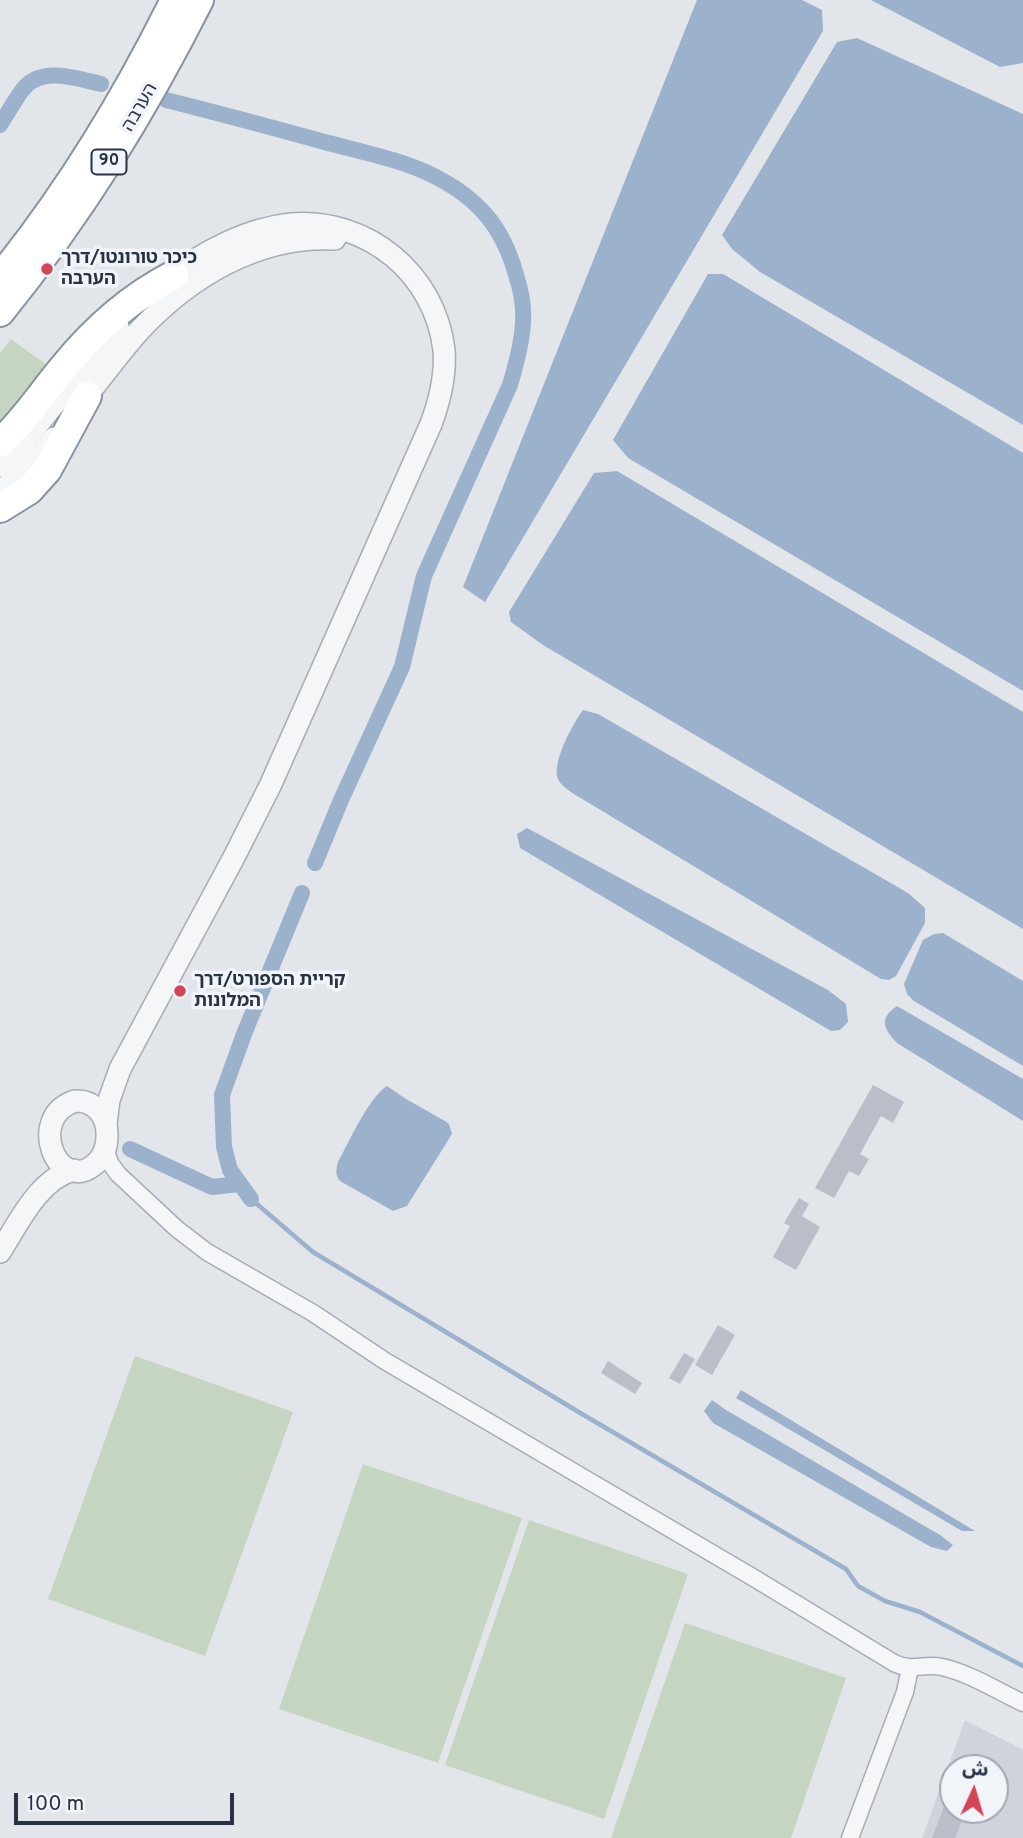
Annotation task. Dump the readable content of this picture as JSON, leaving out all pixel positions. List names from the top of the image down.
{
  "streets": {
    "highway": ["הערבה", "90"]
  },
  "places": ["כיכר טורונטו/דרך הערבה", "קריית הספורט/דרך המלונות"],
  "scale_bar": "100 m",
  "north": "top"
}
